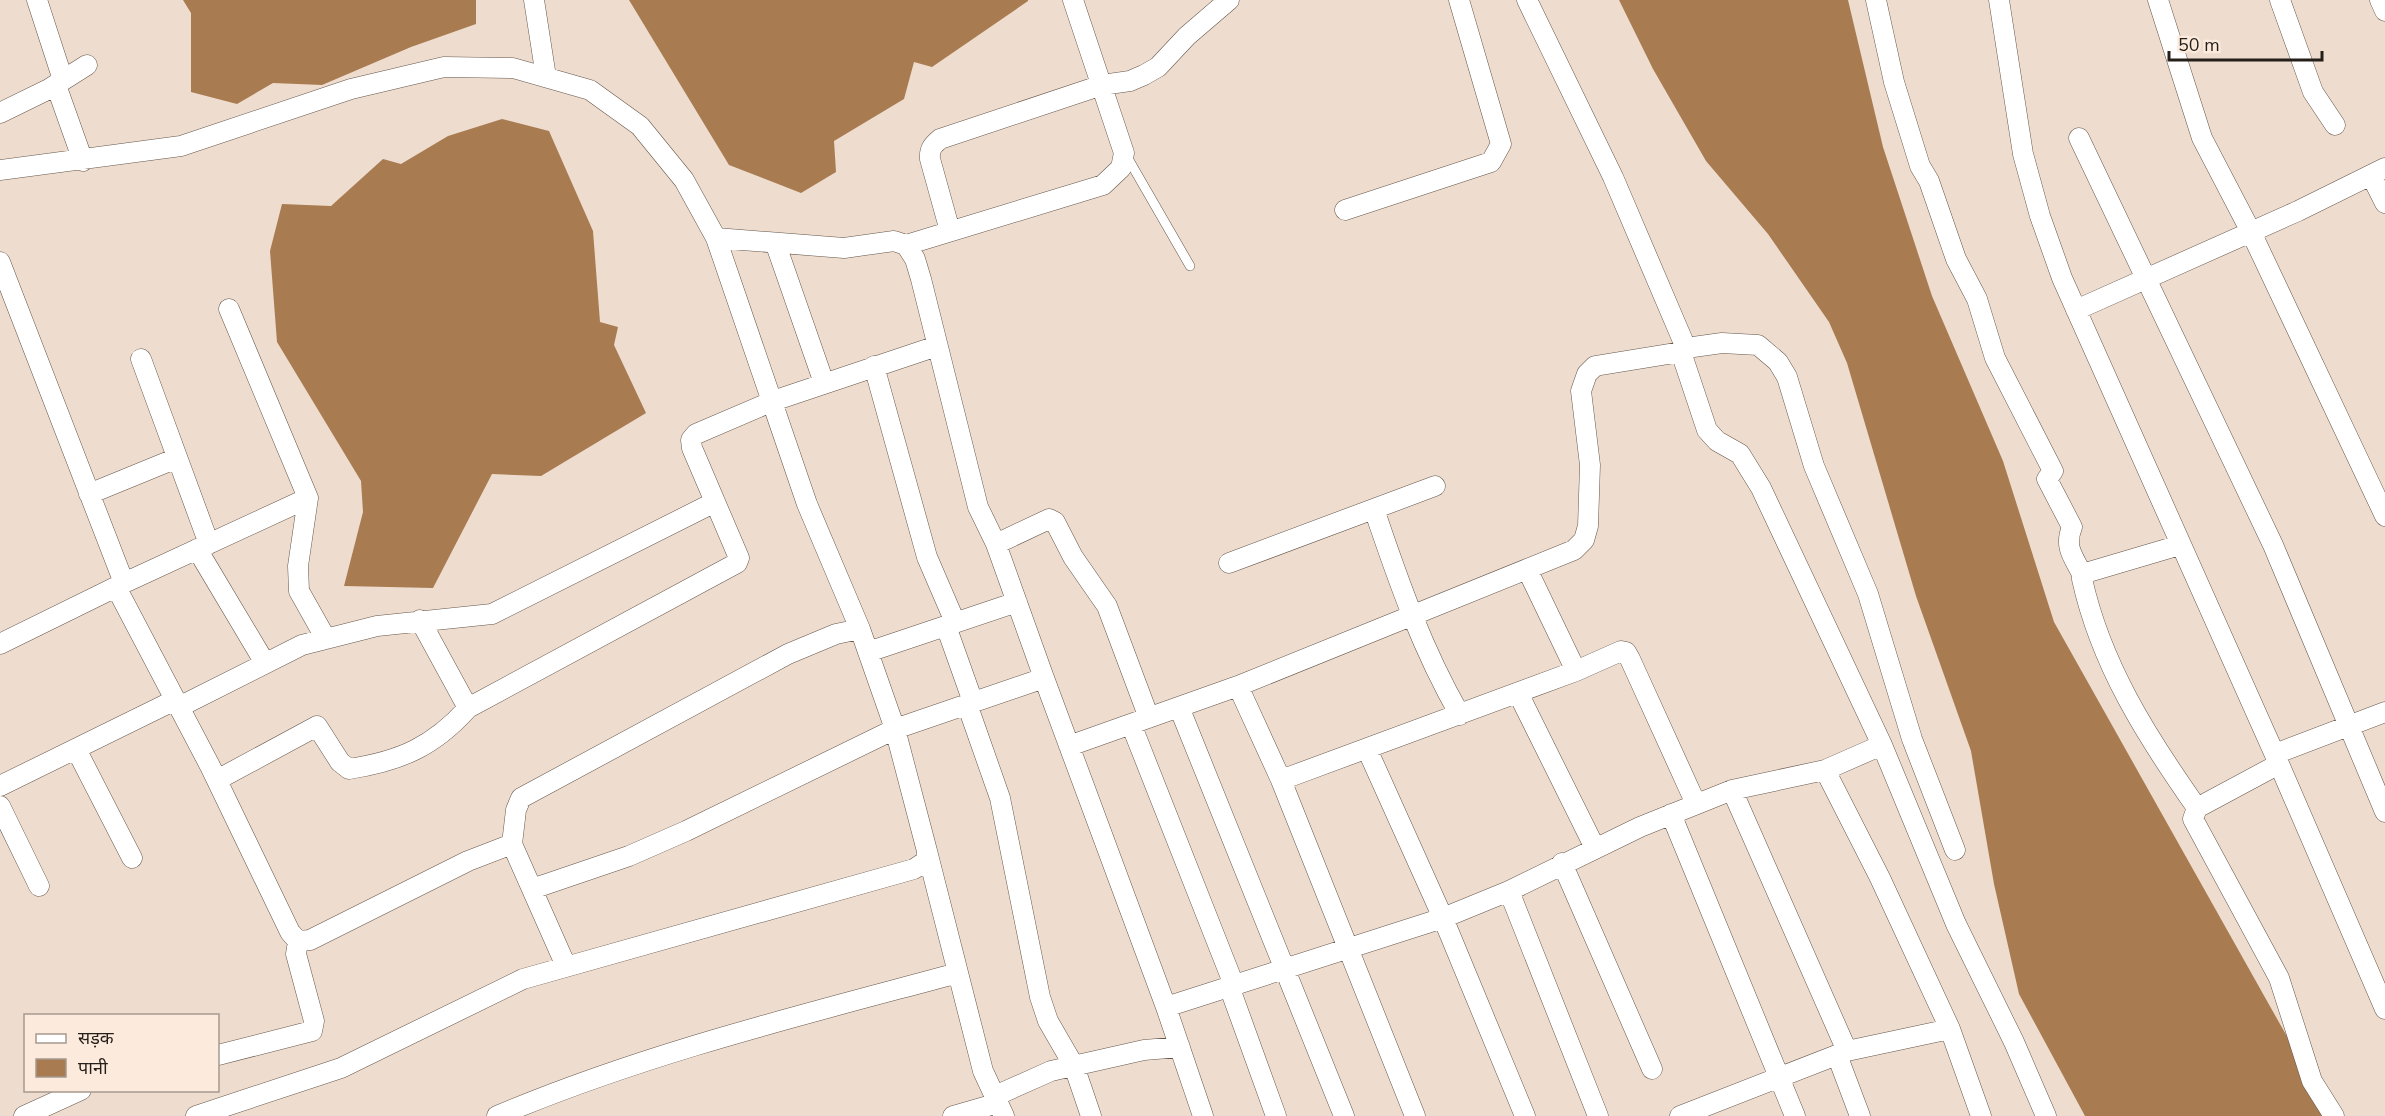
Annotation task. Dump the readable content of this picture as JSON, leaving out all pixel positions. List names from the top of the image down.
{
  "legend": ["सड़क", "पानी"],
  "scale_bar": "50 m"
}
